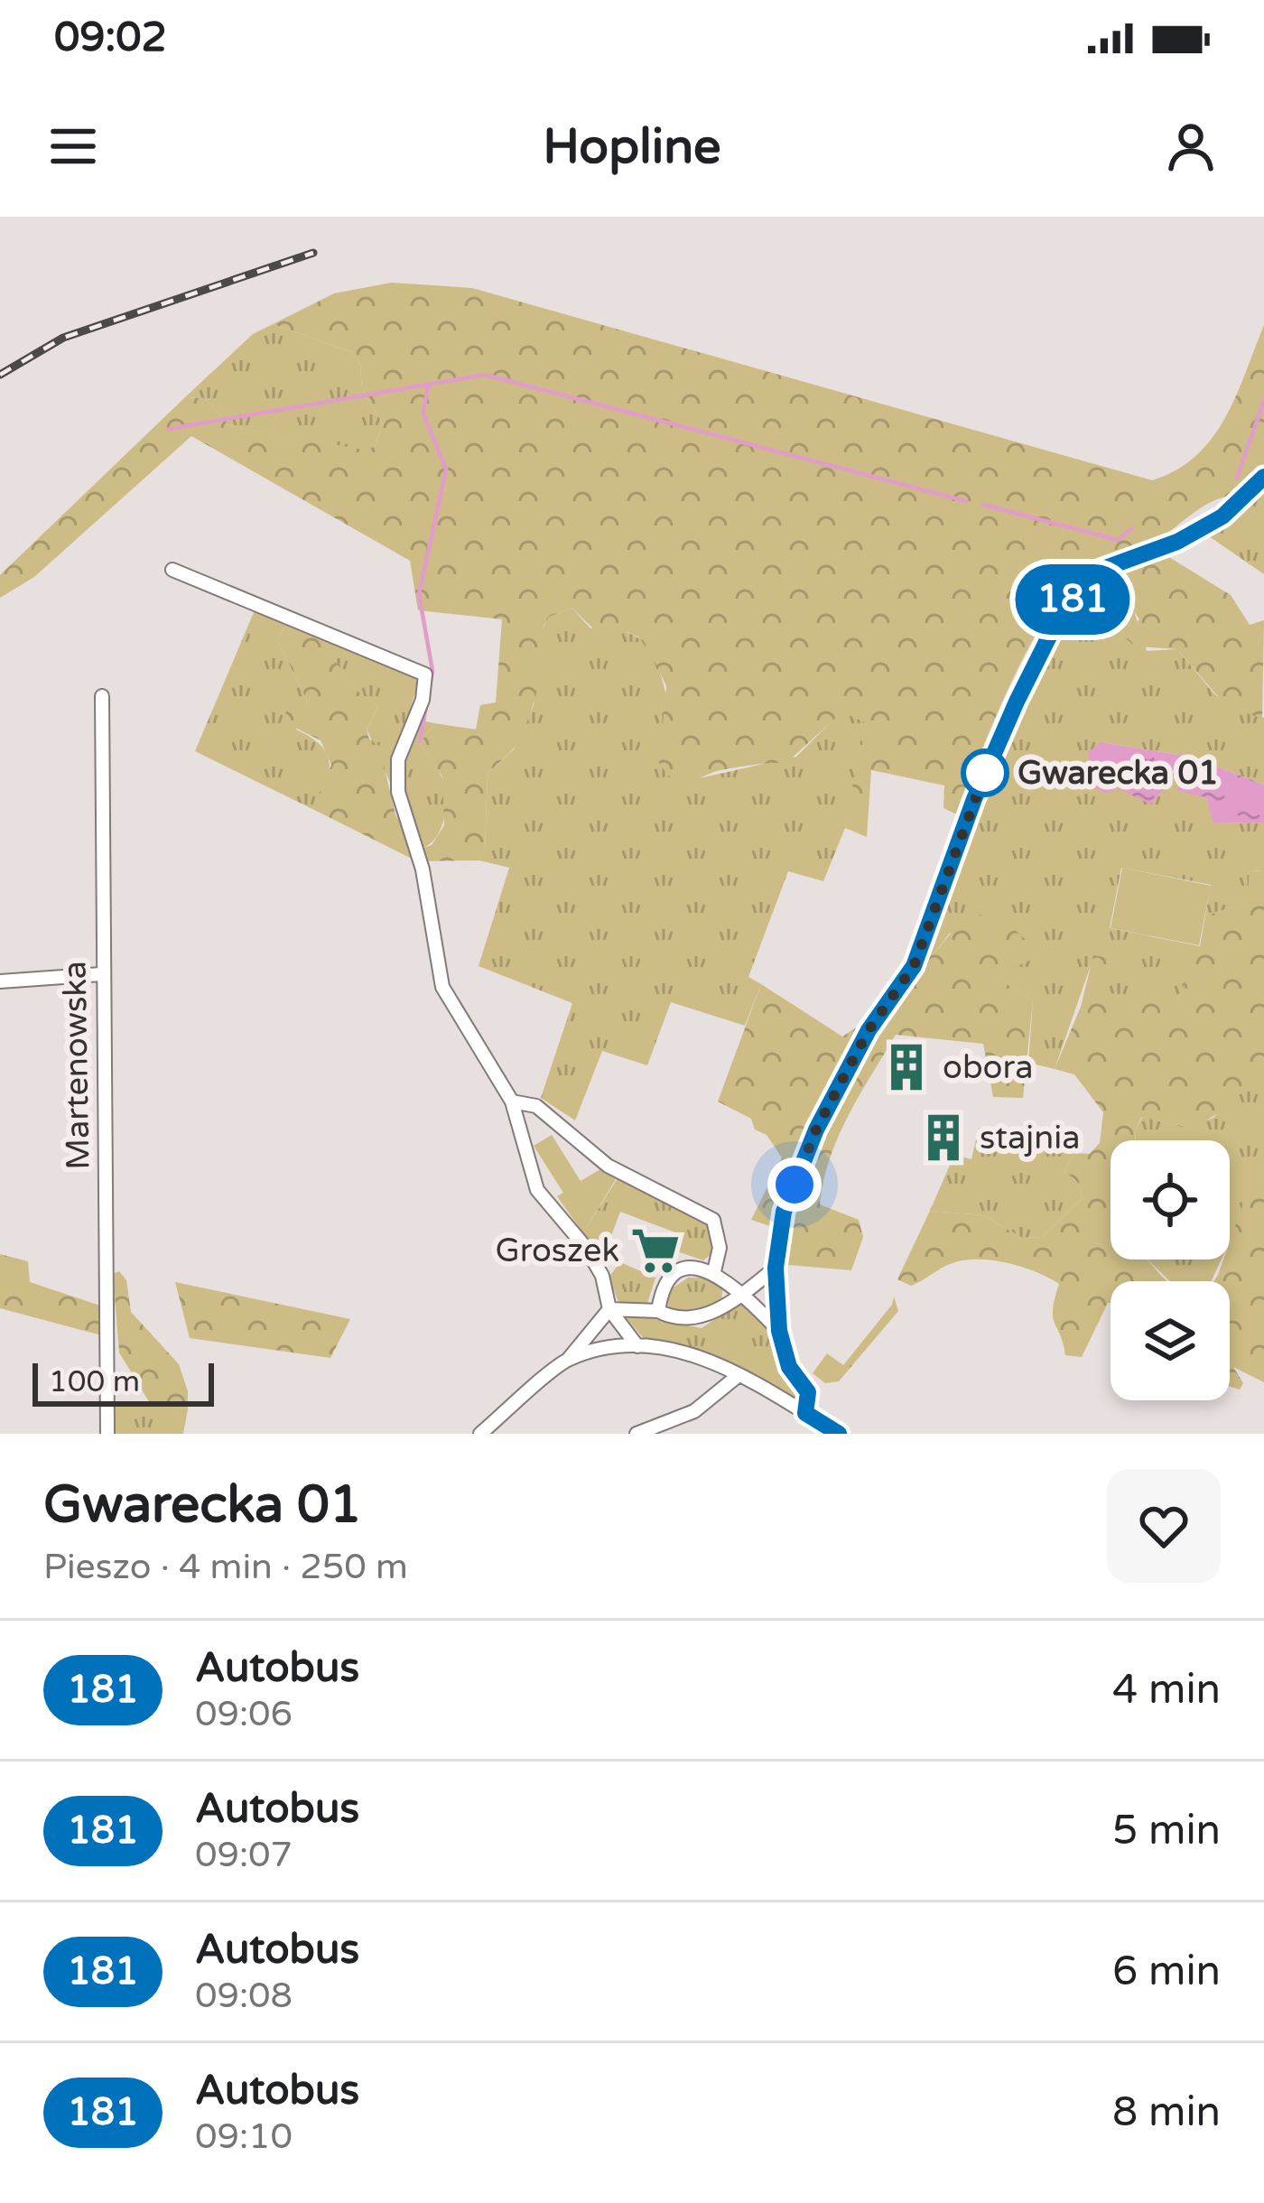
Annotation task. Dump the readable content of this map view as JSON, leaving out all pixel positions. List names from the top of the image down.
{
  "streets": {
    "street": ["Martenowska"]
  },
  "places": {
    "other": ["Gwarecka 01"],
    "building": ["obora", "stajnia"],
    "supermarket": ["Groszek"]
  },
  "lines": ["bus line 181"],
  "scale_bar": "100 m",
  "page": {
    "status": "09:02",
    "header": "Hopline",
    "on_map": "181",
    "scale": "100 m",
    "heading": ["Gwarecka 01", "Pieszo · 4 min · 250 m"],
    "list": [
      {
        "mark": "181",
        "name": "Autobus",
        "note": "09:06",
        "value": "4 min"
      },
      {
        "mark": "181",
        "name": "Autobus",
        "note": "09:07",
        "value": "5 min"
      },
      {
        "mark": "181",
        "name": "Autobus",
        "note": "09:08",
        "value": "6 min"
      },
      {
        "mark": "181",
        "name": "Autobus",
        "note": "09:10",
        "value": "8 min"
      }
    ]
  }
}
